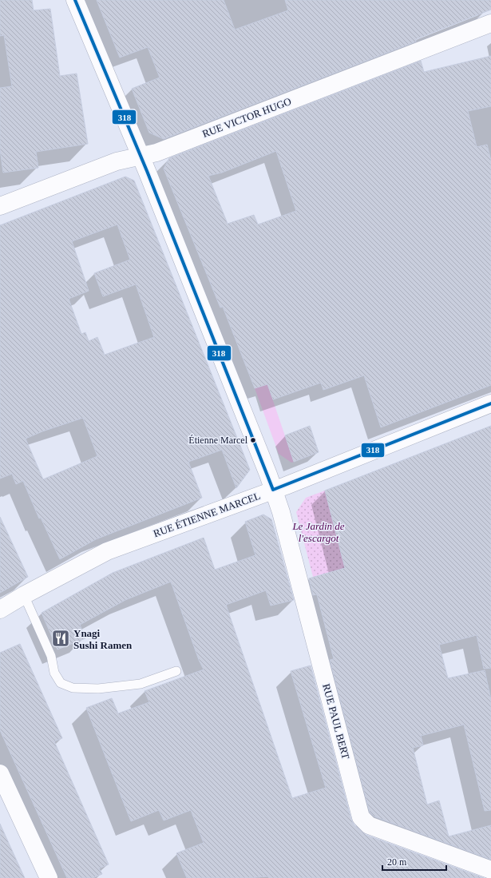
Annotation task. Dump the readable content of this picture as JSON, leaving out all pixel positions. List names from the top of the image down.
{
  "streets": {
    "street": ["RUE VICTOR HUGO", "RUE ÉTIENNE MARCEL", "RUE PAUL BERT"]
  },
  "crossings": [
    ["RUE VICTOR HUGO", "RUE PAUL BERT"],
    ["RUE ÉTIENNE MARCEL", "RUE PAUL BERT"]
  ],
  "parks": ["Le Jardin de l'escargot"],
  "places": {
    "other": ["Étienne Marcel"],
    "restaurant": ["Ynagi Sushi Ramen"]
  },
  "lines": ["transit line 318"],
  "scale_bar": "20 m"
}
